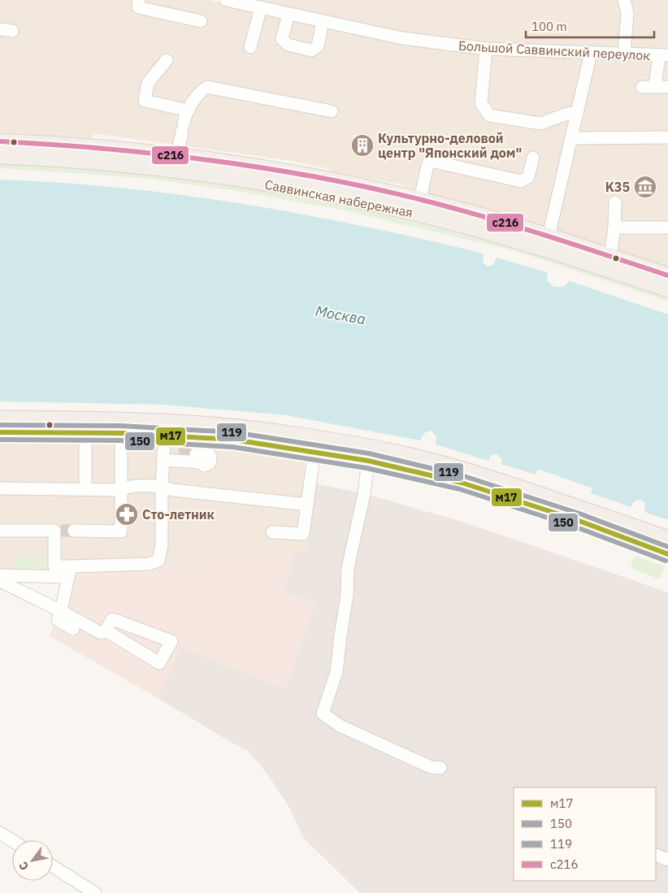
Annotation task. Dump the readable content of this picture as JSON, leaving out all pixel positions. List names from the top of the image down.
{
  "streets": {
    "main road": ["Саввинская набережная"],
    "street": ["Большой Саввинский переулок"]
  },
  "water": ["Москва"],
  "places": {
    "building": ["Культурно-деловой центр \"Японский дом\""],
    "museum": ["K35"],
    "pharmacy": ["Сто-летник"]
  },
  "lines": [
    "transit line с216",
    "transit line 119",
    "transit line м17",
    "transit line 150"
  ],
  "legend": [
    "м17",
    "150",
    "119",
    "с216"
  ],
  "scale_bar": "100 m",
  "north": "bottom left"
}
